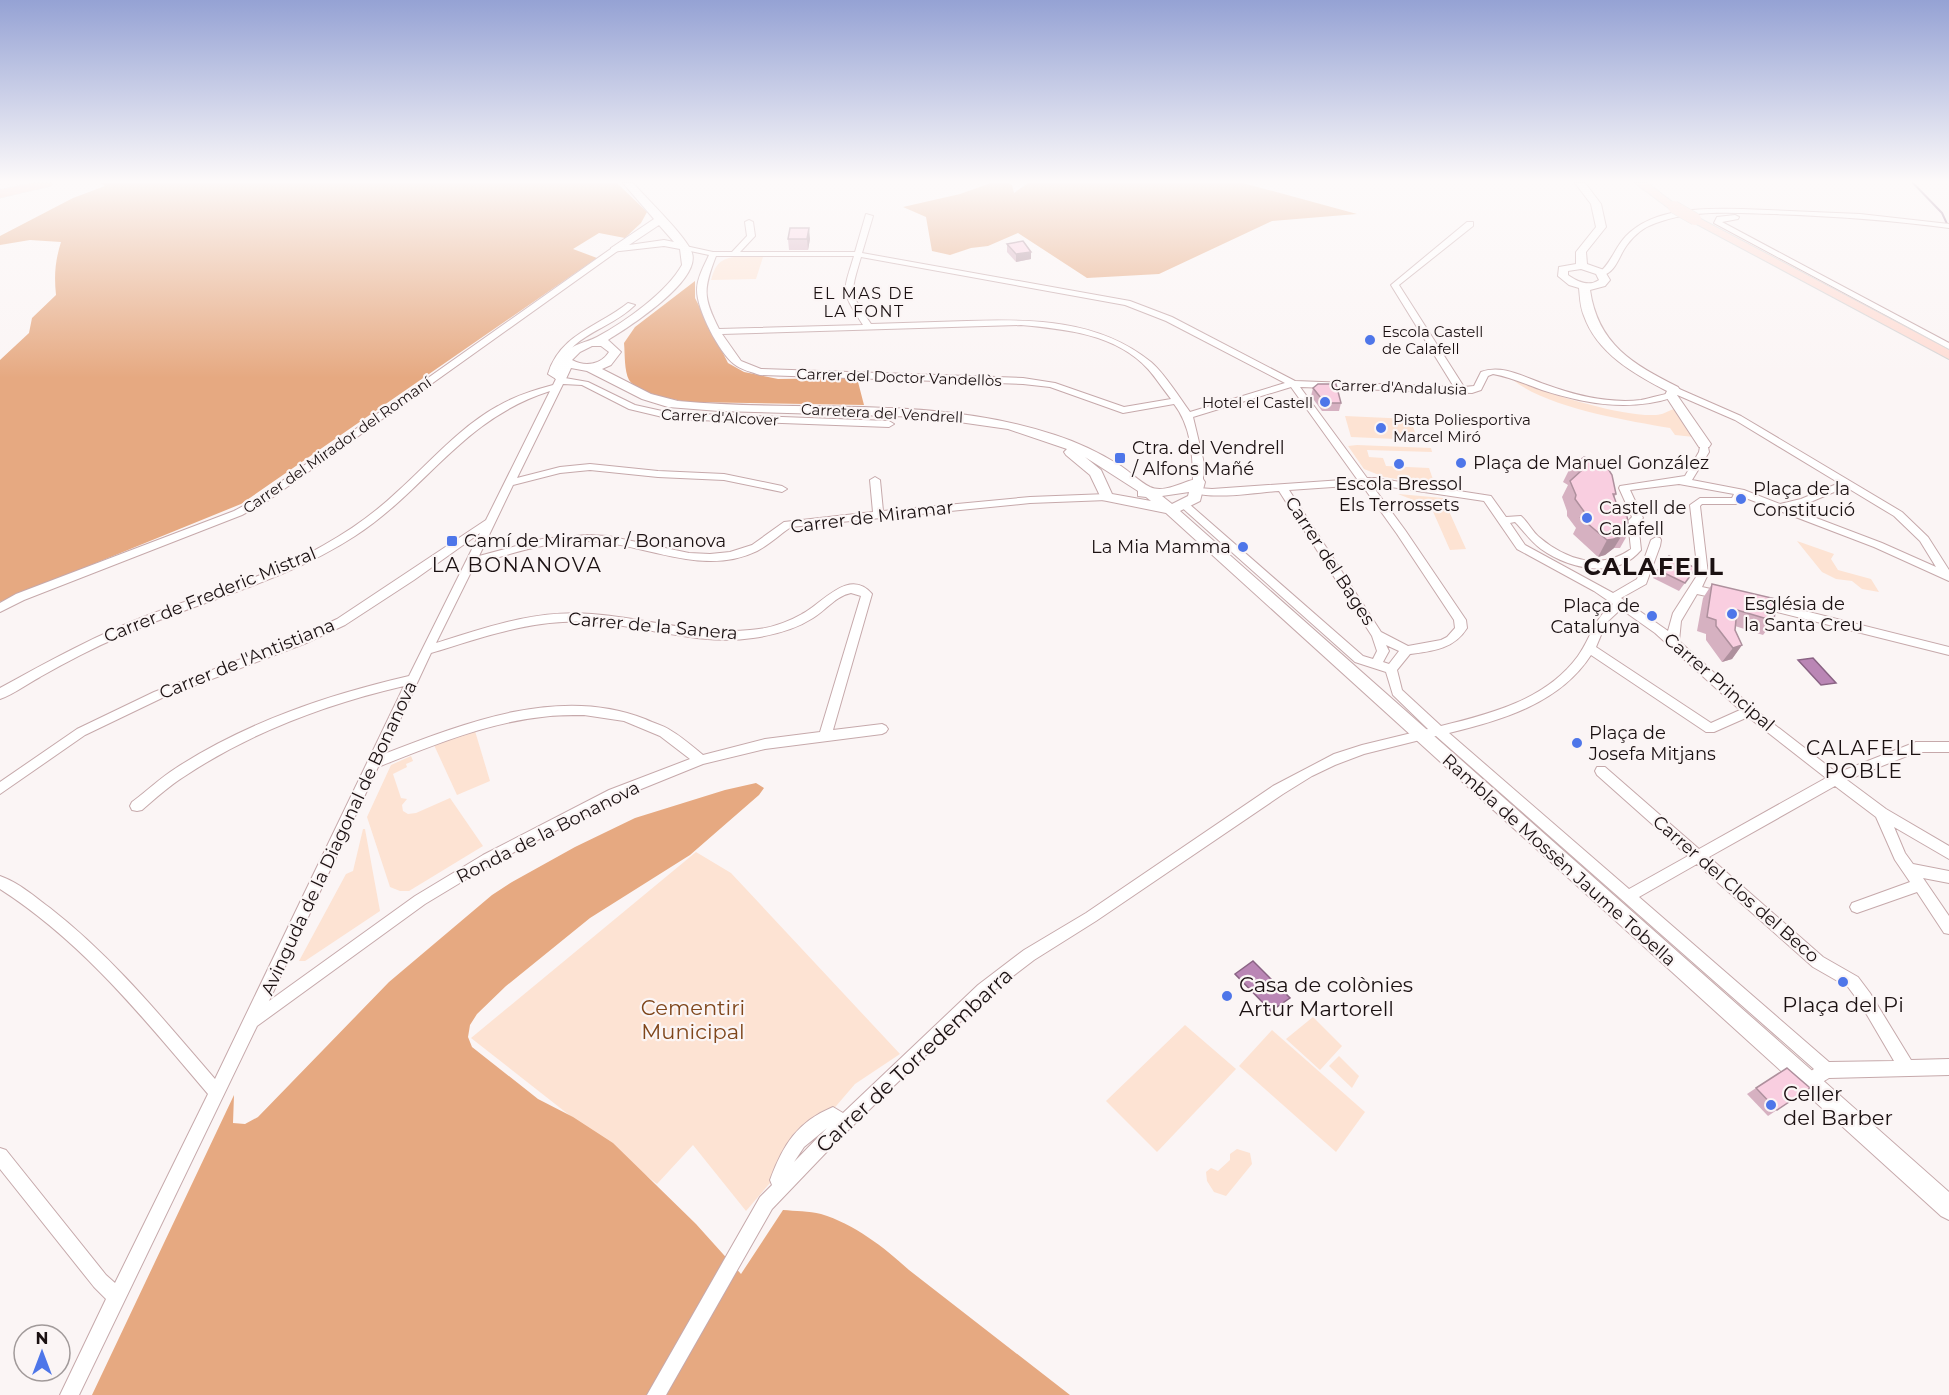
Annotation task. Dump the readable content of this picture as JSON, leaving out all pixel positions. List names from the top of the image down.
{
  "streets": {
    "street": [
      "Carrer del Doctor Vandellòs",
      "Carrer d'Andalusia",
      "Carretera del Vendrell",
      "Carrer d'Alcover",
      "Carrer del Mirador del Romaní",
      "Carrer de Miramar",
      "Carrer del Bages",
      "Carrer de Frederic Mistral",
      "Carrer de la Sanera",
      "Carrer de l'Antistiana",
      "Carrer Principal",
      "Ronda de la Bonanova",
      "Avinguda de la Diagonal de Bonanova",
      "Rambla de Mossèn Jaume Tobella",
      "Carrer del Clos del Beco",
      "Carrer de Torredembarra"
    ]
  },
  "crossings": [
    ["Carretera del Vendrell", "Rambla de Mossèn Jaume Tobella"],
    ["Carrer d'Alcover", "Carrer de Frederic Mistral"],
    ["Carrer d'Alcover", "Avinguda de la Diagonal de Bonanova"],
    ["Carrer de Miramar", "Avinguda de la Diagonal de Bonanova"],
    ["Carrer de Frederic Mistral", "Avinguda de la Diagonal de Bonanova"],
    ["Carrer de la Sanera", "Ronda de la Bonanova"],
    ["Carrer de la Sanera", "Avinguda de la Diagonal de Bonanova"],
    ["Carrer de l'Antistiana", "Avinguda de la Diagonal de Bonanova"],
    ["Carrer Principal", "Carrer de Torredembarra"],
    ["Ronda de la Bonanova", "Avinguda de la Diagonal de Bonanova"],
    ["Rambla de Mossèn Jaume Tobella", "Carrer de Torredembarra"]
  ],
  "districts": [
    "EL MAS DE LA FONT",
    "LA BONANOVA",
    "CALAFELL",
    "CALAFELL POBLE"
  ],
  "parks": ["Cementiri Municipal"],
  "places": {
    "other": [
      "Escola Castell de Calafell",
      "Hotel el Castell",
      "Pista Poliesportiva Marcel Miró",
      "Plaça de Manuel González",
      "Escola Bressol Els Terrossets",
      "Plaça de la Constitució",
      "Castell de Calafell",
      "La Mia Mamma",
      "Església de la Santa Creu",
      "Plaça de Catalunya",
      "Plaça de Josefa Mitjans",
      "Plaça del Pi",
      "Casa de colònies Artur Martorell",
      "Celler del Barber"
    ],
    "transit": ["Ctra. del Vendrell / Alfons Mañé", "Camí de Miramar / Bonanova"]
  },
  "north": "top"
}
